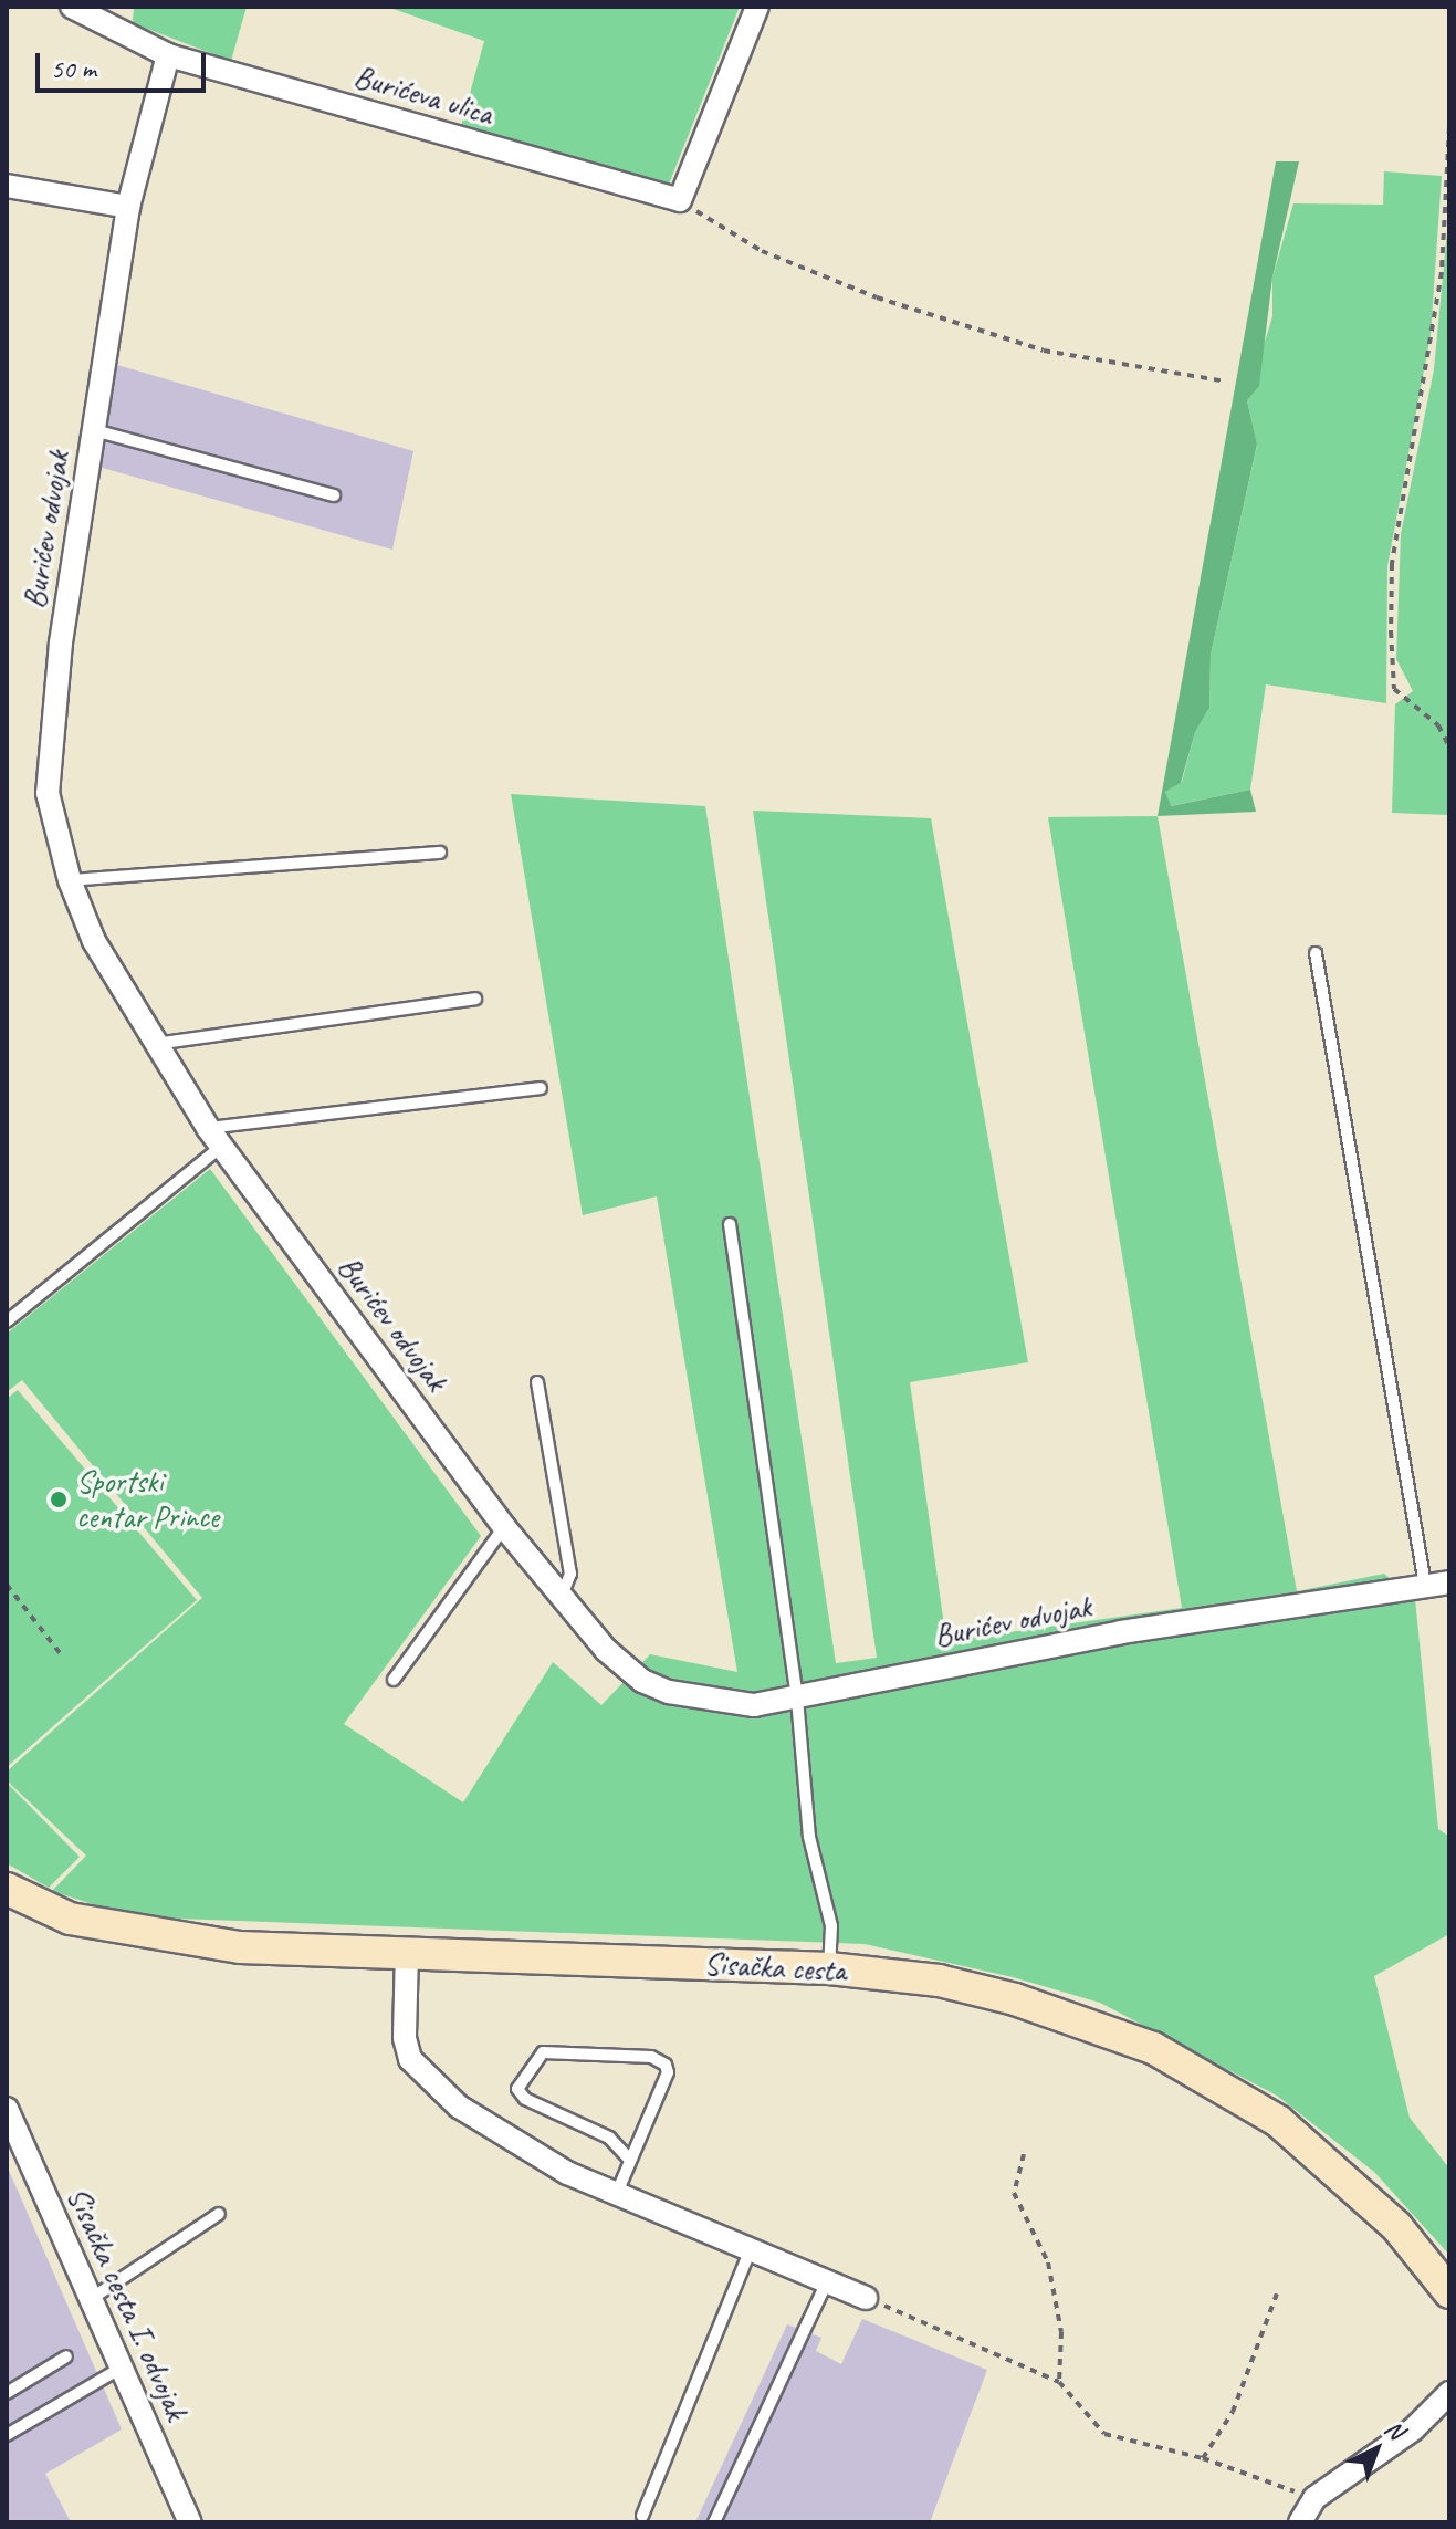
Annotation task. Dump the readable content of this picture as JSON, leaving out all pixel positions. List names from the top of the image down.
{
  "streets": {
    "main road": ["Sisačka cesta"],
    "street": ["Burićeva ulica", "Burićev odvojak", "Sisačka cesta I. odvojak"]
  },
  "places": ["Sportski centar Prince"],
  "scale_bar": "50 m",
  "north": "top right"
}
